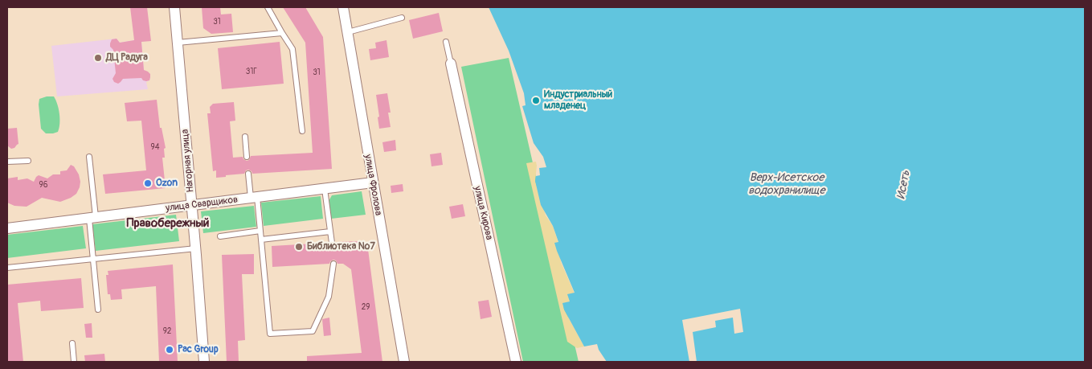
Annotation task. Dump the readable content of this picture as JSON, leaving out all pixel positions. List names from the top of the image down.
{
  "streets": {
    "street": [
      "Нагорная улица",
      "улица Фролова",
      "улица Сварщиков",
      "улица Кирова"
    ]
  },
  "crossings": [
    ["Нагорная улица", "улица Сварщиков"],
    ["улица Фролова", "улица Сварщиков"]
  ],
  "districts": ["Правобережный"],
  "water": ["Верх-Исетское водохранилище", "Исеть"],
  "places": [
    "ДЦ Радуга",
    "Индустриальный младенец",
    "Ozon",
    "Библиотека №7",
    "Pac Group"
  ],
  "house_numbers": [
    "31",
    "31Г",
    "31",
    "94",
    "96",
    "29",
    "92"
  ]
}
